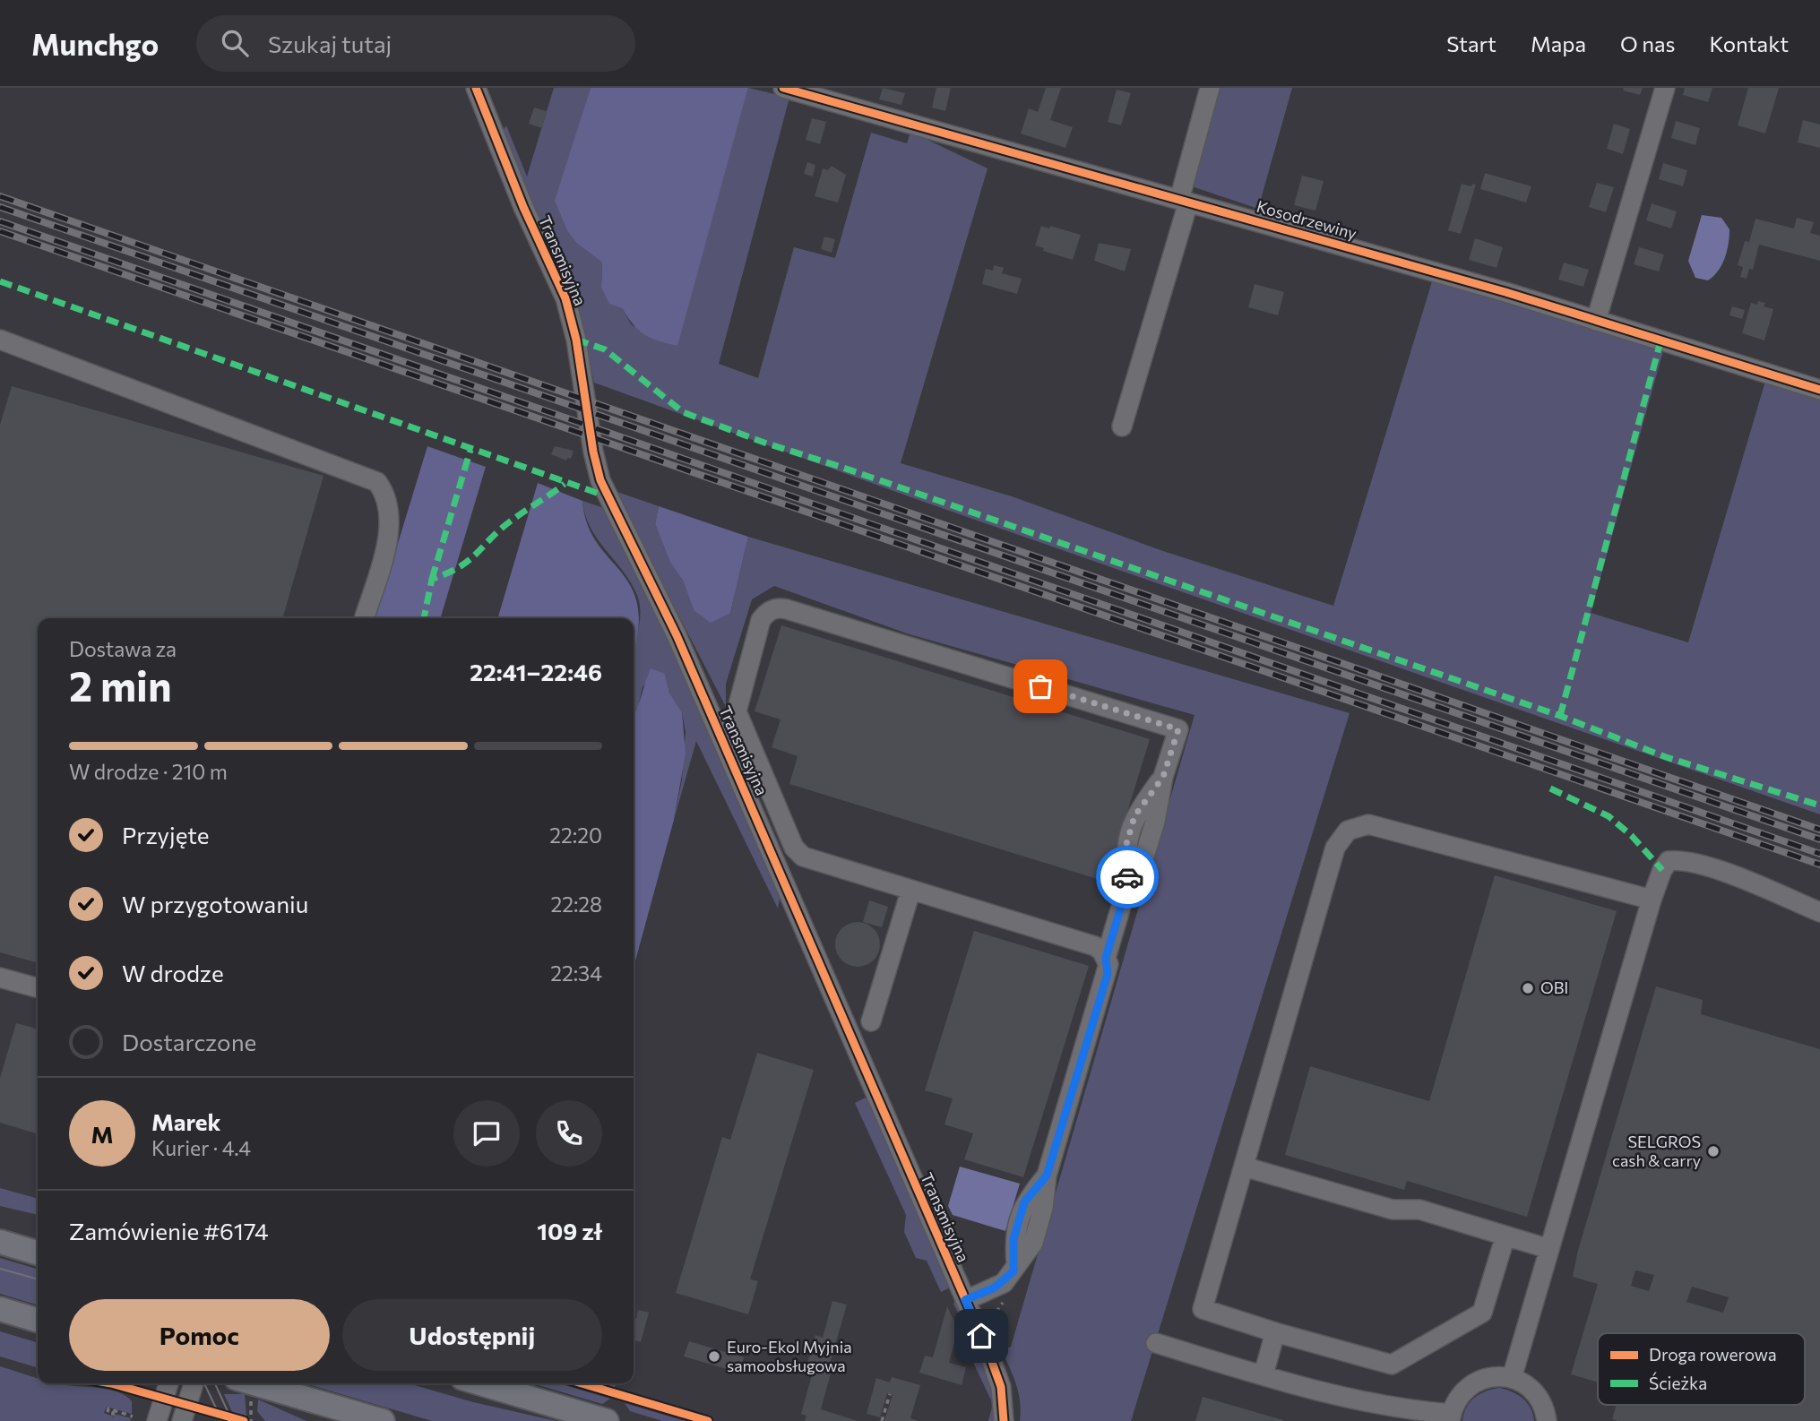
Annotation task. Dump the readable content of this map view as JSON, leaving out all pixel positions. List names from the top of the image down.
{
  "streets": {
    "street": ["Kosodrzewiny", "Transmisyjna"]
  },
  "places": ["OBI", "SELGROS cash & carry", "Euro-Ekol Myjnia samoobsługowa"],
  "legend": ["Droga rowerowa", "Ścieżka"],
  "page": {
    "header": "Munchgo",
    "search": "Szukaj tutaj",
    "nav": [
      "Start",
      "Mapa",
      "O nas",
      "Kontakt"
    ],
    "heading": ["2 min", "Dostawa za", "22:41–22:46"],
    "panel": [
      "Marek",
      "Kurier · 4.4",
      "Zamówienie #6174",
      "109 zł"
    ],
    "bar": "W drodze · 210 m",
    "list": [
      ["Przyjęte", "22:20"],
      ["W przygotowaniu", "22:28"],
      ["W drodze", "22:34"],
      "Dostarczone"
    ],
    "round": "M",
    "buttons": ["Pomoc", "Udostępnij"]
  }
}
